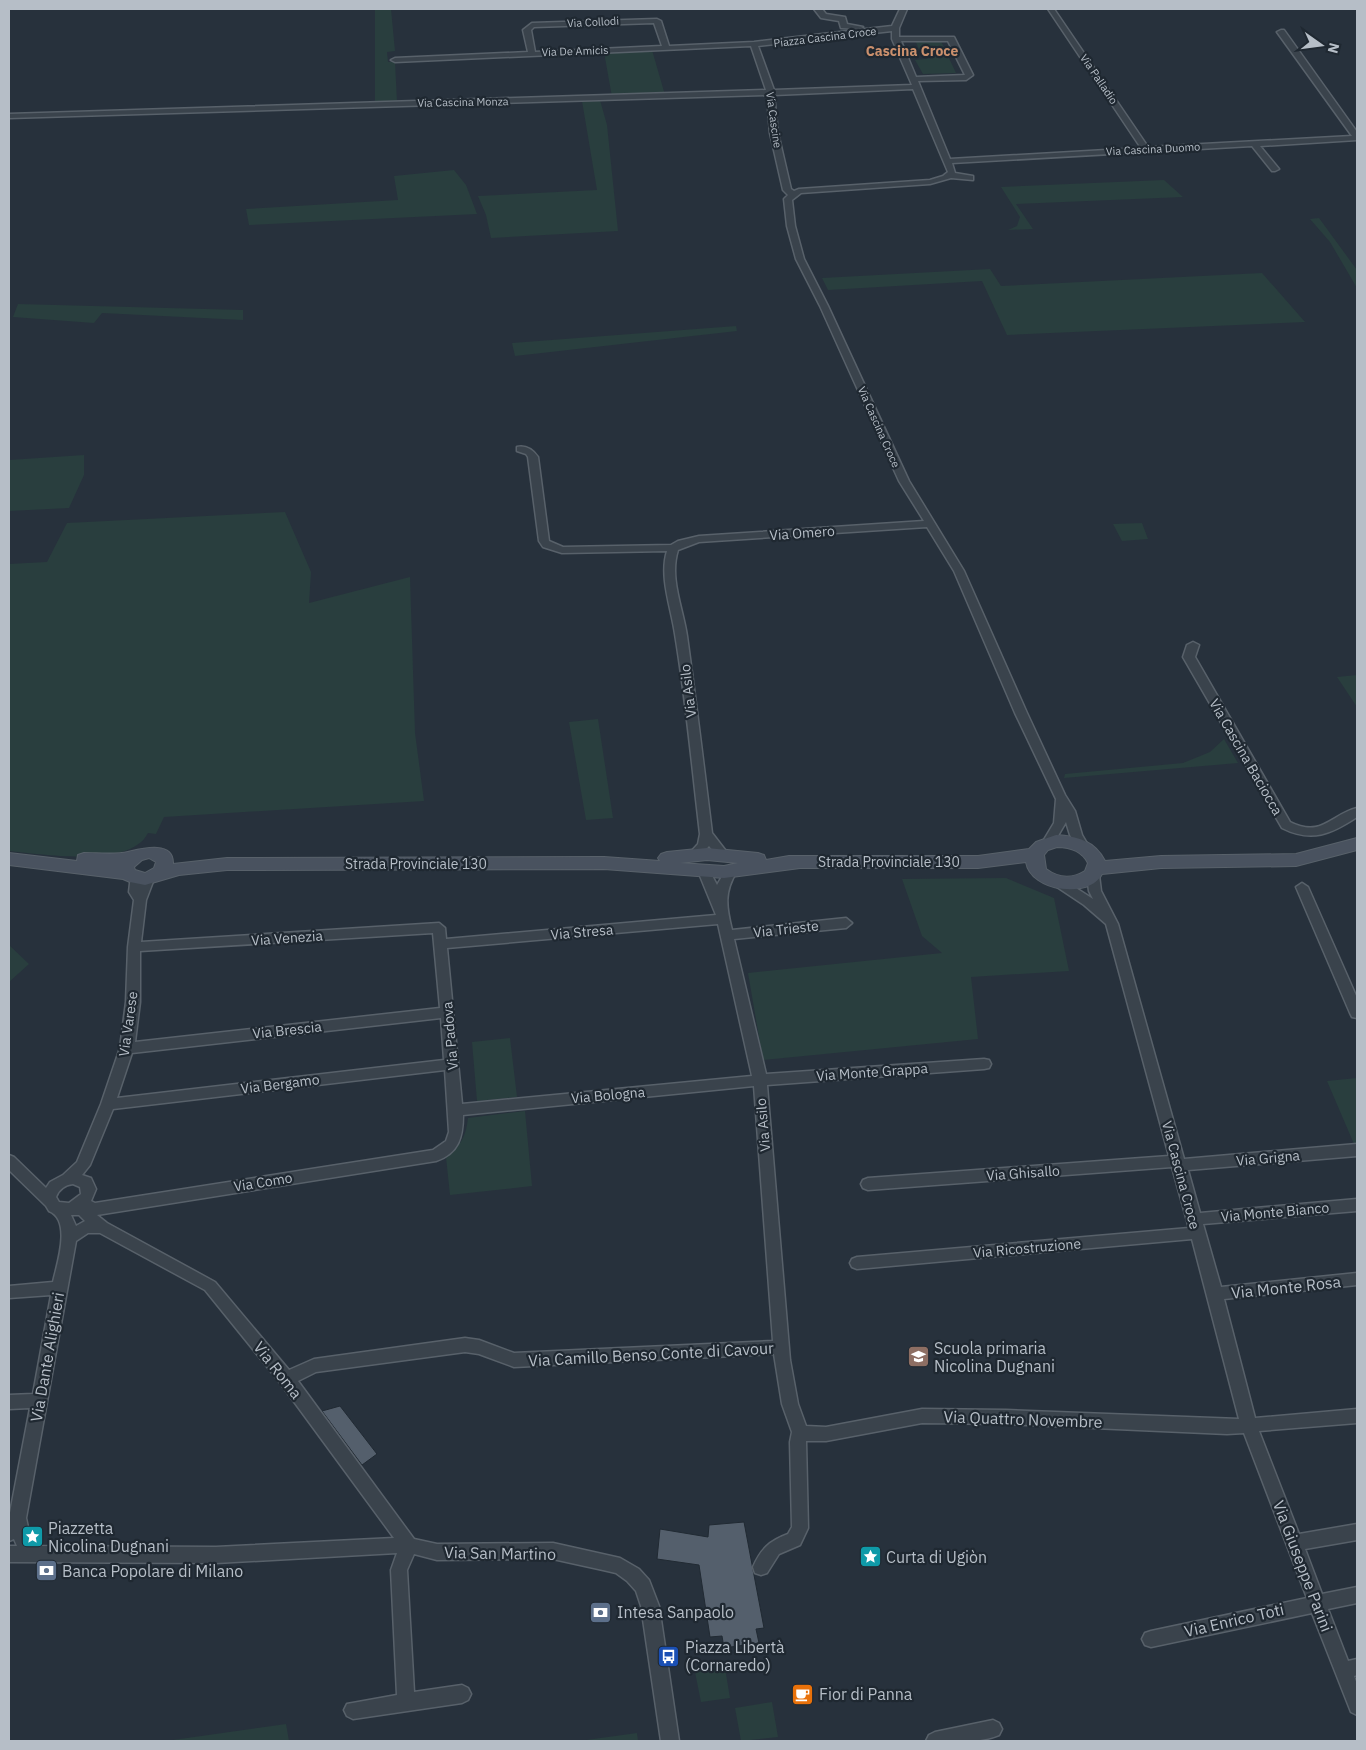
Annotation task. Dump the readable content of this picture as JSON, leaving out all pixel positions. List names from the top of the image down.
{
  "streets": {
    "street": [
      "Via Collodi",
      "Piazza Cascina Croce",
      "Via De Amicis",
      "Via Palladio",
      "Via Cascina Monza",
      "Via Cascine",
      "Via Cascina Duomo",
      "Via Cascina Croce",
      "Via Omero",
      "Via Asilo",
      "Via Cascina Baciocca",
      "Strada Provinciale 130",
      "Via Trieste",
      "Via Stresa",
      "Via Venezia",
      "Via Varese",
      "Via Brescia",
      "Via Padova",
      "Via Monte Grappa",
      "Via Bergamo",
      "Via Bologna",
      "Via Grigna",
      "Via Ghisallo",
      "Via Como",
      "Via Monte Bianco",
      "Via Ricostruzione",
      "Via Monte Rosa",
      "Via Camillo Benso Conte di Cavour",
      "Via Dante Alighieri",
      "Via Roma",
      "Via Quattro Novembre",
      "Via San Martino",
      "Via Giuseppe Parini",
      "Via Enrico Toti"
    ]
  },
  "crossings": [
    ["Via Collodi", "Via De Amicis"],
    ["Piazza Cascina Croce", "Via De Amicis"],
    ["Piazza Cascina Croce", "Via Cascine"],
    ["Via De Amicis", "Via Cascine"],
    ["Via Palladio", "Via Cascina Duomo"],
    ["Via Cascina Monza", "Via Cascine"],
    ["Via Cascine", "Via Cascina Croce"],
    ["Via Cascina Croce", "Via Omero"],
    ["Via Cascina Croce", "Strada Provinciale 130"],
    ["Via Cascina Croce", "Via Grigna"],
    ["Via Cascina Croce", "Via Ghisallo"],
    ["Via Cascina Croce", "Via Monte Bianco"],
    ["Via Cascina Croce", "Via Ricostruzione"],
    ["Via Cascina Croce", "Via Monte Rosa"],
    ["Via Cascina Croce", "Via Quattro Novembre"],
    ["Via Cascina Croce", "Via Giuseppe Parini"],
    ["Via Omero", "Via Asilo"],
    ["Via Asilo", "Strada Provinciale 130"],
    ["Via Asilo", "Via Trieste"],
    ["Via Asilo", "Via Stresa"],
    ["Via Asilo", "Via Monte Grappa"],
    ["Via Asilo", "Via Bologna"],
    ["Via Asilo", "Via Camillo Benso Conte di Cavour"],
    ["Strada Provinciale 130", "Via Varese"],
    ["Via Stresa", "Via Padova"],
    ["Via Venezia", "Via Varese"],
    ["Via Venezia", "Via Padova"],
    ["Via Varese", "Via Brescia"],
    ["Via Varese", "Via Bergamo"],
    ["Via Varese", "Via Como"],
    ["Via Varese", "Via Dante Alighieri"],
    ["Via Varese", "Via Roma"],
    ["Via Brescia", "Via Padova"],
    ["Via Padova", "Via Bergamo"],
    ["Via Padova", "Via Bologna"],
    ["Via Padova", "Via Como"],
    ["Via Monte Grappa", "Via Bologna"],
    ["Via Grigna", "Via Ghisallo"],
    ["Via Como", "Via Dante Alighieri"],
    ["Via Como", "Via Roma"],
    ["Via Monte Bianco", "Via Ricostruzione"],
    ["Via Camillo Benso Conte di Cavour", "Via Roma"],
    ["Via Camillo Benso Conte di Cavour", "Via Quattro Novembre"],
    ["Via Dante Alighieri", "Via Roma"],
    ["Via Roma", "Via San Martino"],
    ["Via Quattro Novembre", "Via Giuseppe Parini"],
    ["Via Giuseppe Parini", "Via Enrico Toti"]
  ],
  "districts": ["Cascina Croce"],
  "places": {
    "school or university": ["Scuola primaria Nicolina Dugnani"],
    "place": ["Piazzetta Nicolina Dugnani", "Curta di Ugiòn"],
    "bank": ["Banca Popolare di Milano", "Intesa Sanpaolo"],
    "bus stop": ["Piazza Libertà (Cornaredo)"],
    "cafe": ["Fior di Panna"]
  },
  "north": "right"
}
